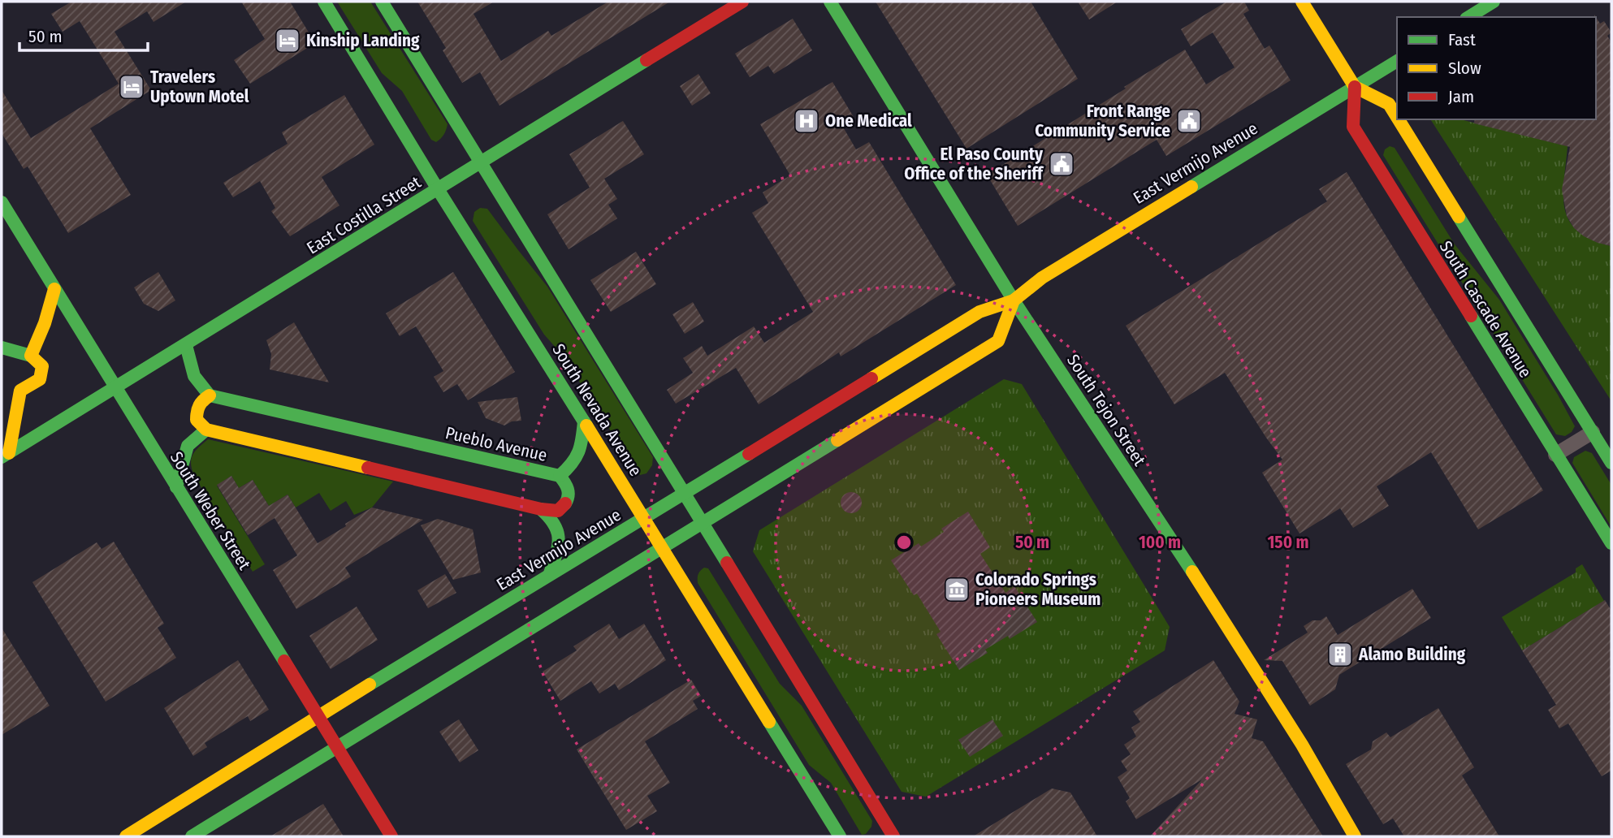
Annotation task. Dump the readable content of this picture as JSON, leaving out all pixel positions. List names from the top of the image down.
{
  "streets": {
    "street": [
      "East Vermijo Avenue",
      "East Costilla Street",
      "South Cascade Avenue",
      "South Nevada Avenue",
      "South Tejon Street",
      "Pueblo Avenue",
      "South Weber Street"
    ]
  },
  "crossings": [
    ["East Vermijo Avenue", "South Cascade Avenue"],
    ["East Vermijo Avenue", "South Nevada Avenue"],
    ["East Vermijo Avenue", "South Tejon Street"],
    ["East Vermijo Avenue", "South Weber Street"],
    ["East Costilla Street", "South Nevada Avenue"],
    ["East Costilla Street", "South Weber Street"]
  ],
  "places": {
    "hotel": ["Kinship Landing", "Travelers Uptown Motel"],
    "hospital": ["One Medical"],
    "public building": ["Front Range Community Service", "El Paso County Office of the Sheriff"],
    "museum": ["Colorado Springs Pioneers Museum"],
    "building": ["Alamo Building"]
  },
  "legend": ["Fast", "Slow", "Jam"],
  "scale_bar": "50 m",
  "rings": ["50 m", "100 m", "150 m"]
}
